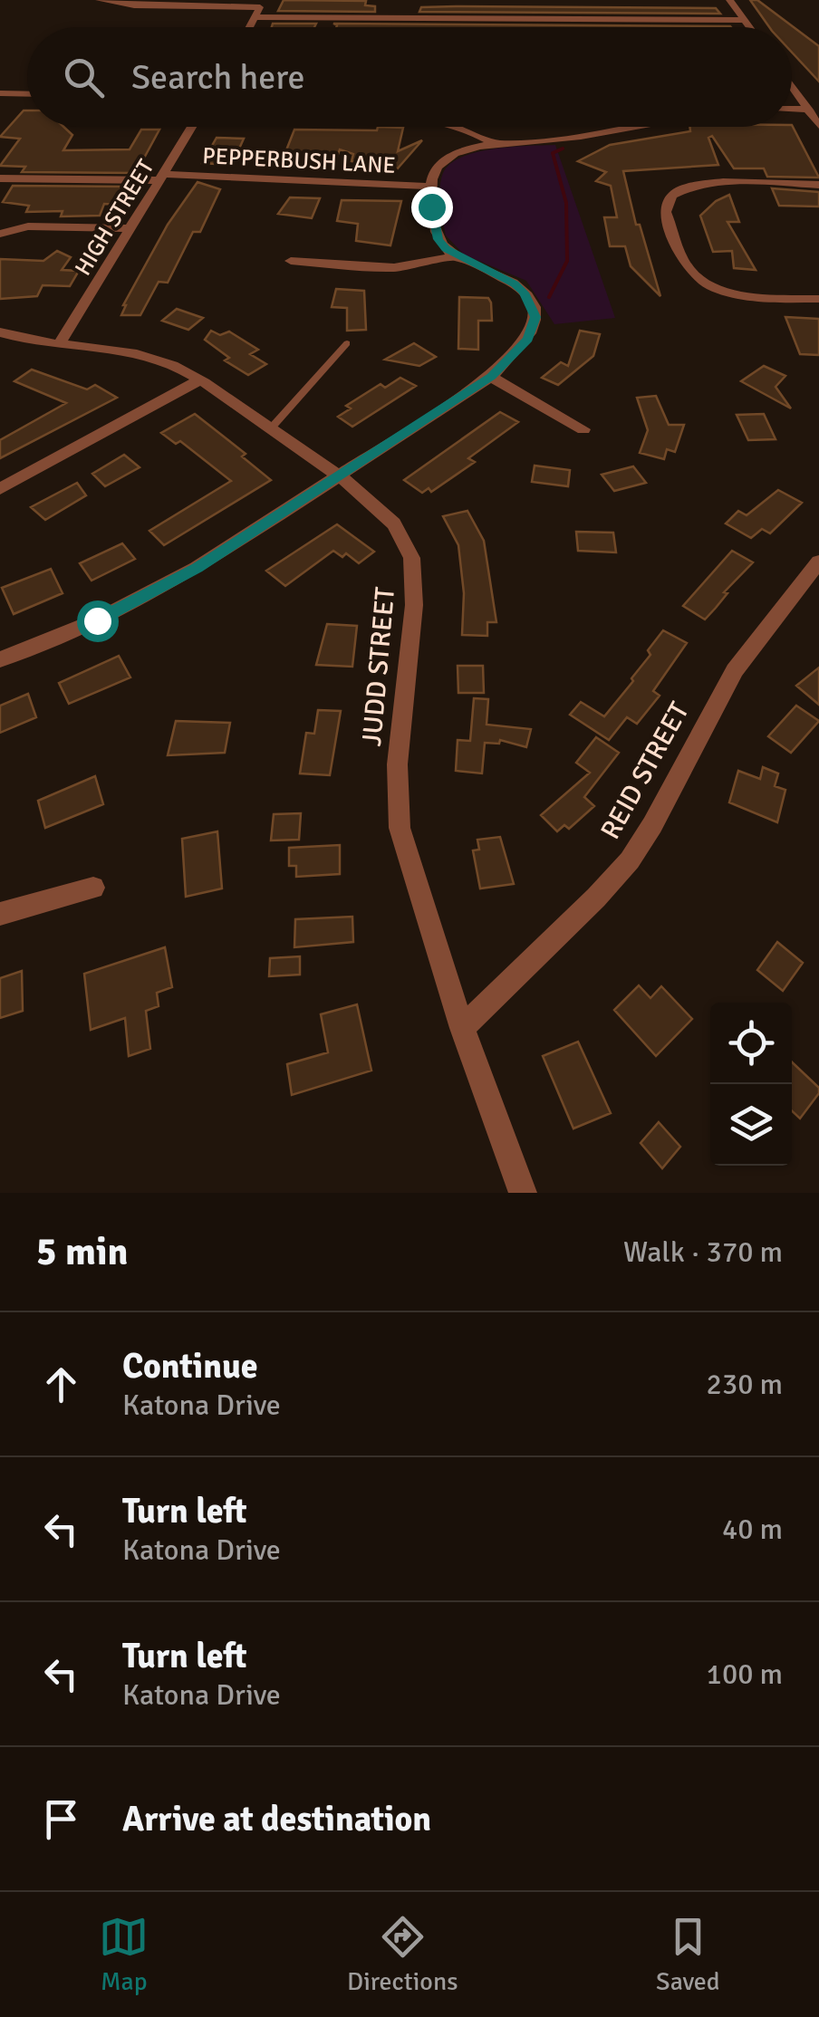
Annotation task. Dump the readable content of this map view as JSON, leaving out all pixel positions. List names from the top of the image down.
{
  "streets": {
    "street": [
      "PEPPERBUSH LANE",
      "HIGH STREET",
      "JUDD STREET",
      "REID STREET"
    ]
  },
  "crossings": [
    ["PEPPERBUSH LANE", "HIGH STREET"],
    ["HIGH STREET", "JUDD STREET"],
    ["JUDD STREET", "REID STREET"]
  ],
  "page": {
    "search": "Search here",
    "heading": ["5 min", "Walk · 370 m"],
    "list": [
      ["Continue", "Katona Drive", "230 m"],
      ["Turn left", "Katona Drive", "40 m"],
      ["Turn left", "Katona Drive", "100 m"],
      "Arrive at destination"
    ],
    "nav": ["Map", "Directions", "Saved"]
  }
}
